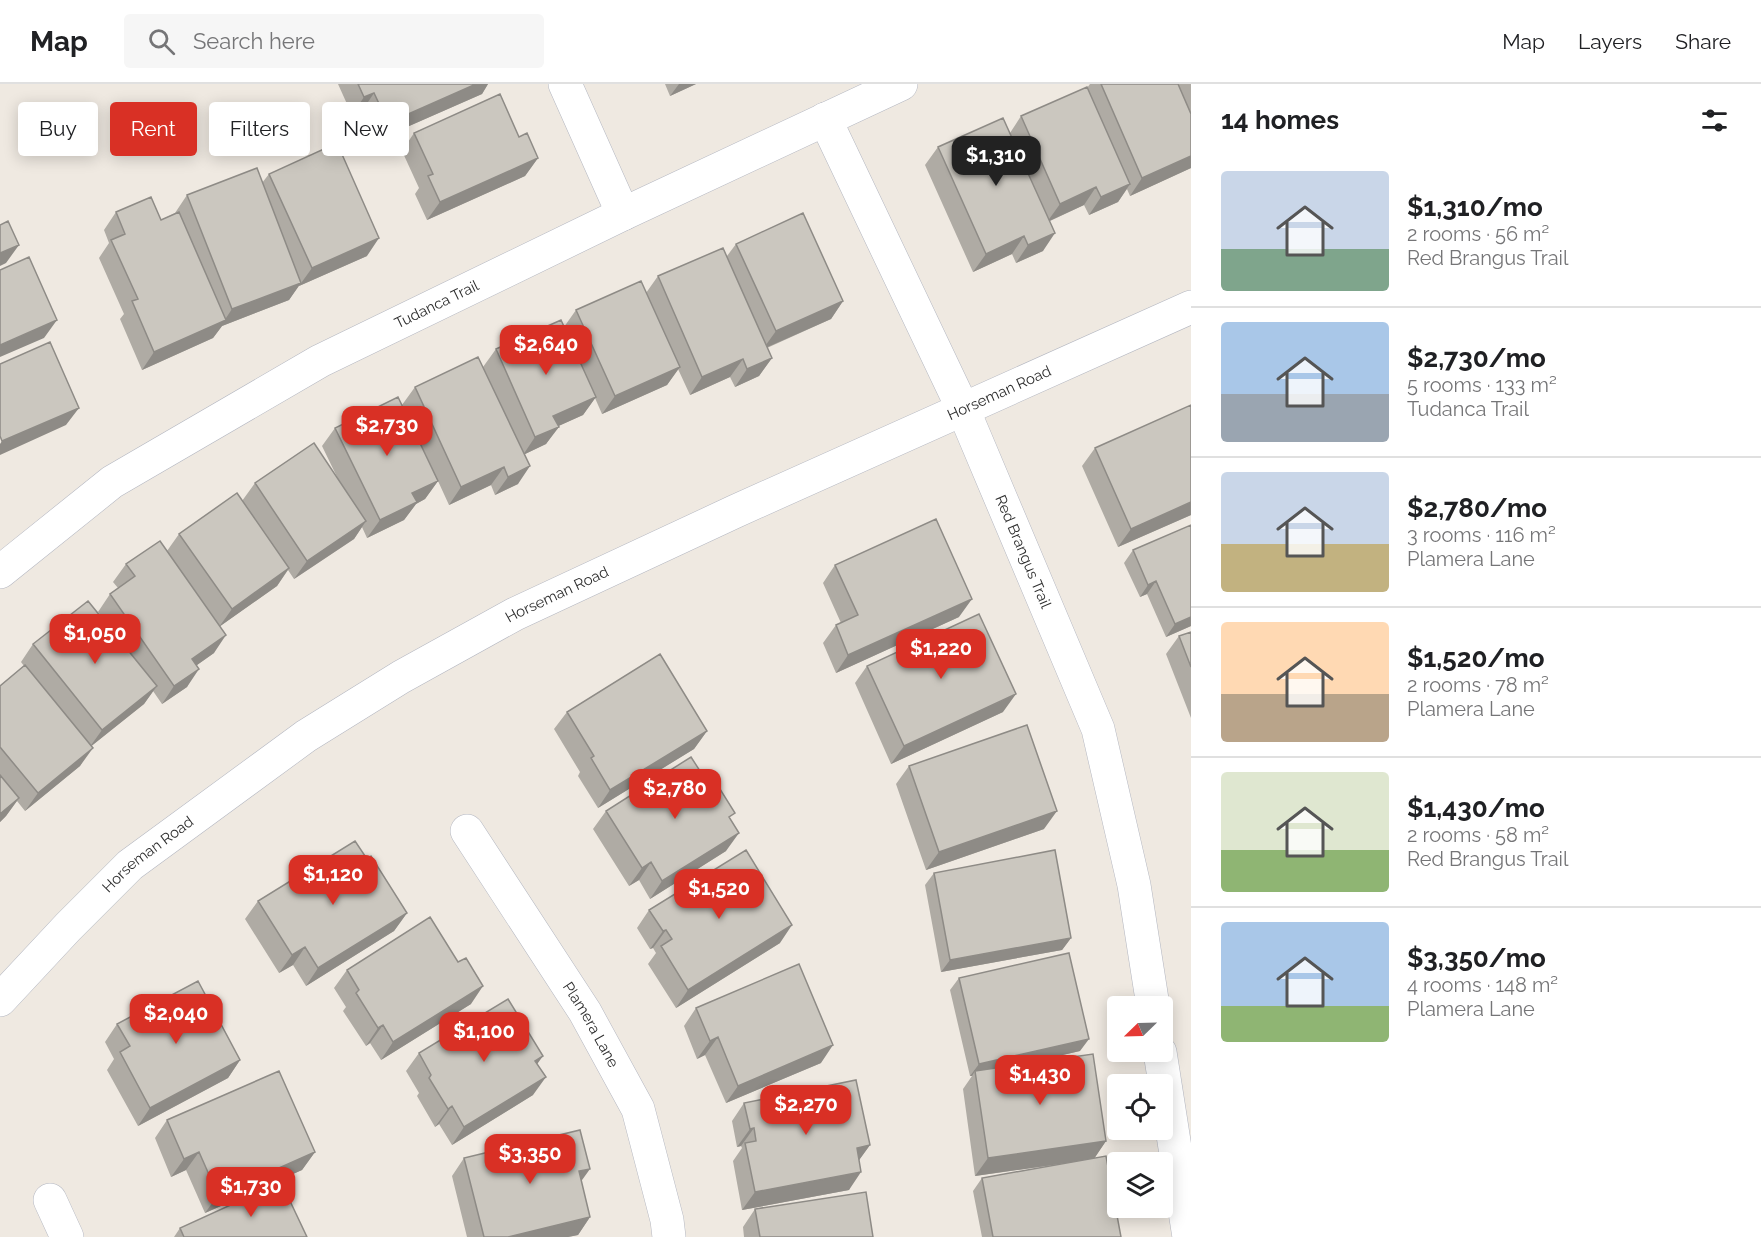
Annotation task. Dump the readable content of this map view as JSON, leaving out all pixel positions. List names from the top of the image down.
{
  "streets": {
    "street": [
      "Tudanca Trail",
      "Horseman Road",
      "Red Brangus Trail",
      "Plamera Lane"
    ]
  },
  "crossings": [
    ["Tudanca Trail", "Red Brangus Trail"],
    ["Horseman Road", "Red Brangus Trail"]
  ],
  "north": "bottom left",
  "page": {
    "header": "Map",
    "search": "Search here",
    "nav": ["Map", "Layers", "Share"],
    "heading": "14 homes",
    "chip": [
      "Buy",
      "Rent",
      "Filters",
      "New"
    ],
    "price": [
      "$1,310",
      "$2,640",
      "$2,730",
      "$1,050",
      "$1,220",
      "$2,780",
      "$1,120",
      "$1,520",
      "$2,040",
      "$1,100",
      "$1,430",
      "$2,270",
      "$3,350",
      "$1,730"
    ],
    "list": [
      {
        "name": "$1,310/mo",
        "note": "2 rooms · 56 m² · Red Brangus Trail"
      },
      {
        "name": "$2,730/mo",
        "note": "5 rooms · 133 m² · Tudanca Trail"
      },
      {
        "name": "$2,780/mo",
        "note": "3 rooms · 116 m² · Plamera Lane"
      },
      {
        "name": "$1,520/mo",
        "note": "2 rooms · 78 m² · Plamera Lane"
      },
      {
        "name": "$1,430/mo",
        "note": "2 rooms · 58 m² · Red Brangus Trail"
      },
      {
        "name": "$3,350/mo",
        "note": "4 rooms · 148 m² · Plamera Lane"
      }
    ]
  }
}
